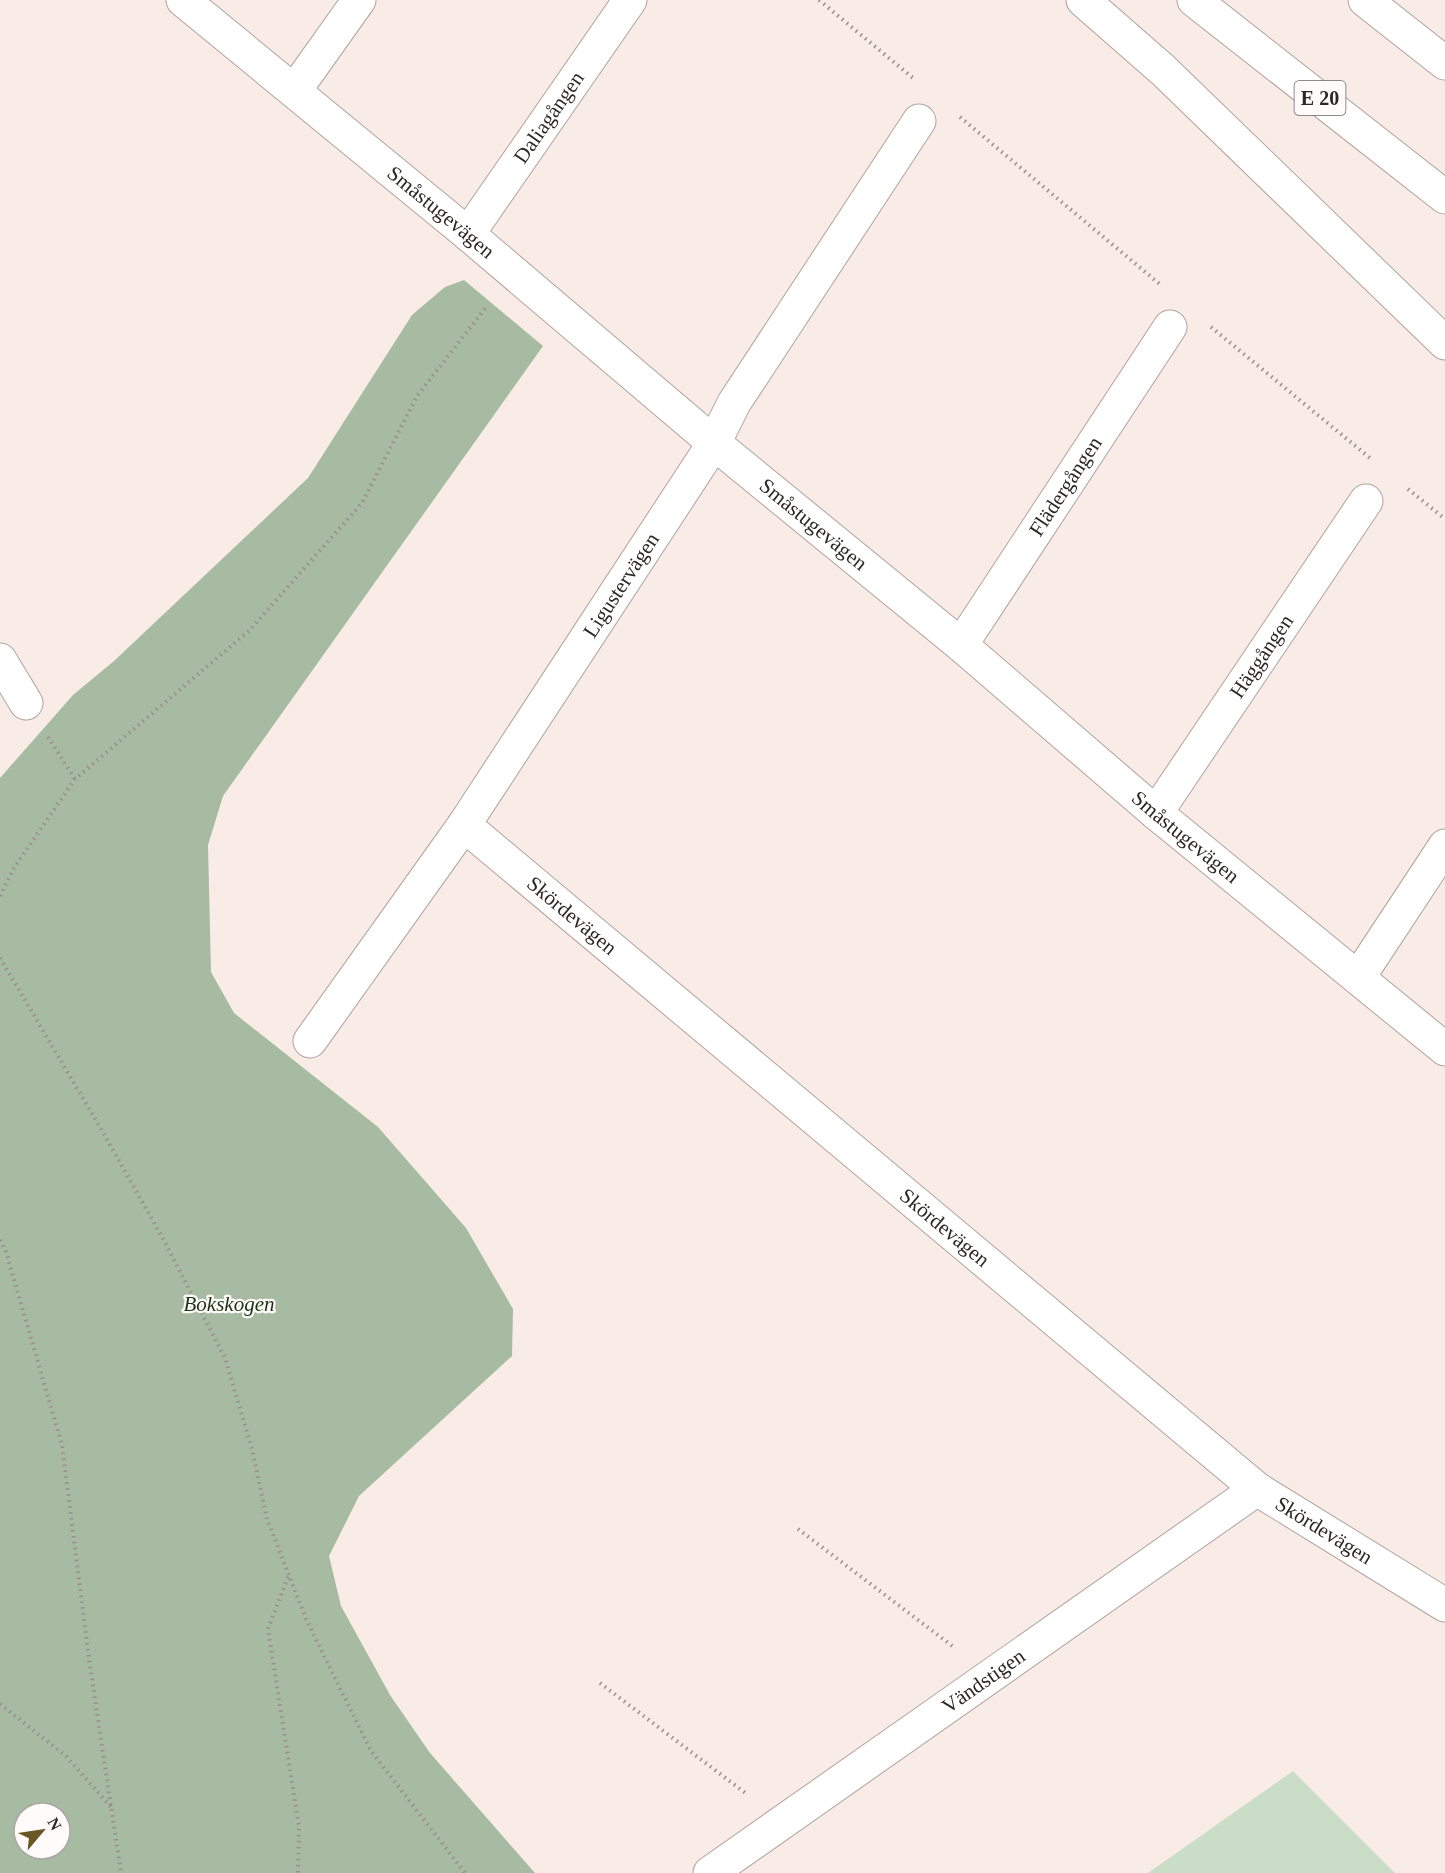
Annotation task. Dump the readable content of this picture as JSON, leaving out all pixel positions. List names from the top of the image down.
{
  "streets": {
    "main road": [
      "E 20",
      "Daliagången",
      "Småstugevägen",
      "Flädergången",
      "Ligustervägen",
      "Häggången",
      "Skördevägen",
      "Vändstigen"
    ]
  },
  "crossings": [
    ["Daliagången", "Småstugevägen"],
    ["Småstugevägen", "Flädergången"],
    ["Småstugevägen", "Ligustervägen"],
    ["Småstugevägen", "Häggången"],
    ["Ligustervägen", "Skördevägen"],
    ["Skördevägen", "Vändstigen"]
  ],
  "parks": ["Bokskogen"],
  "north": "top right"
}
